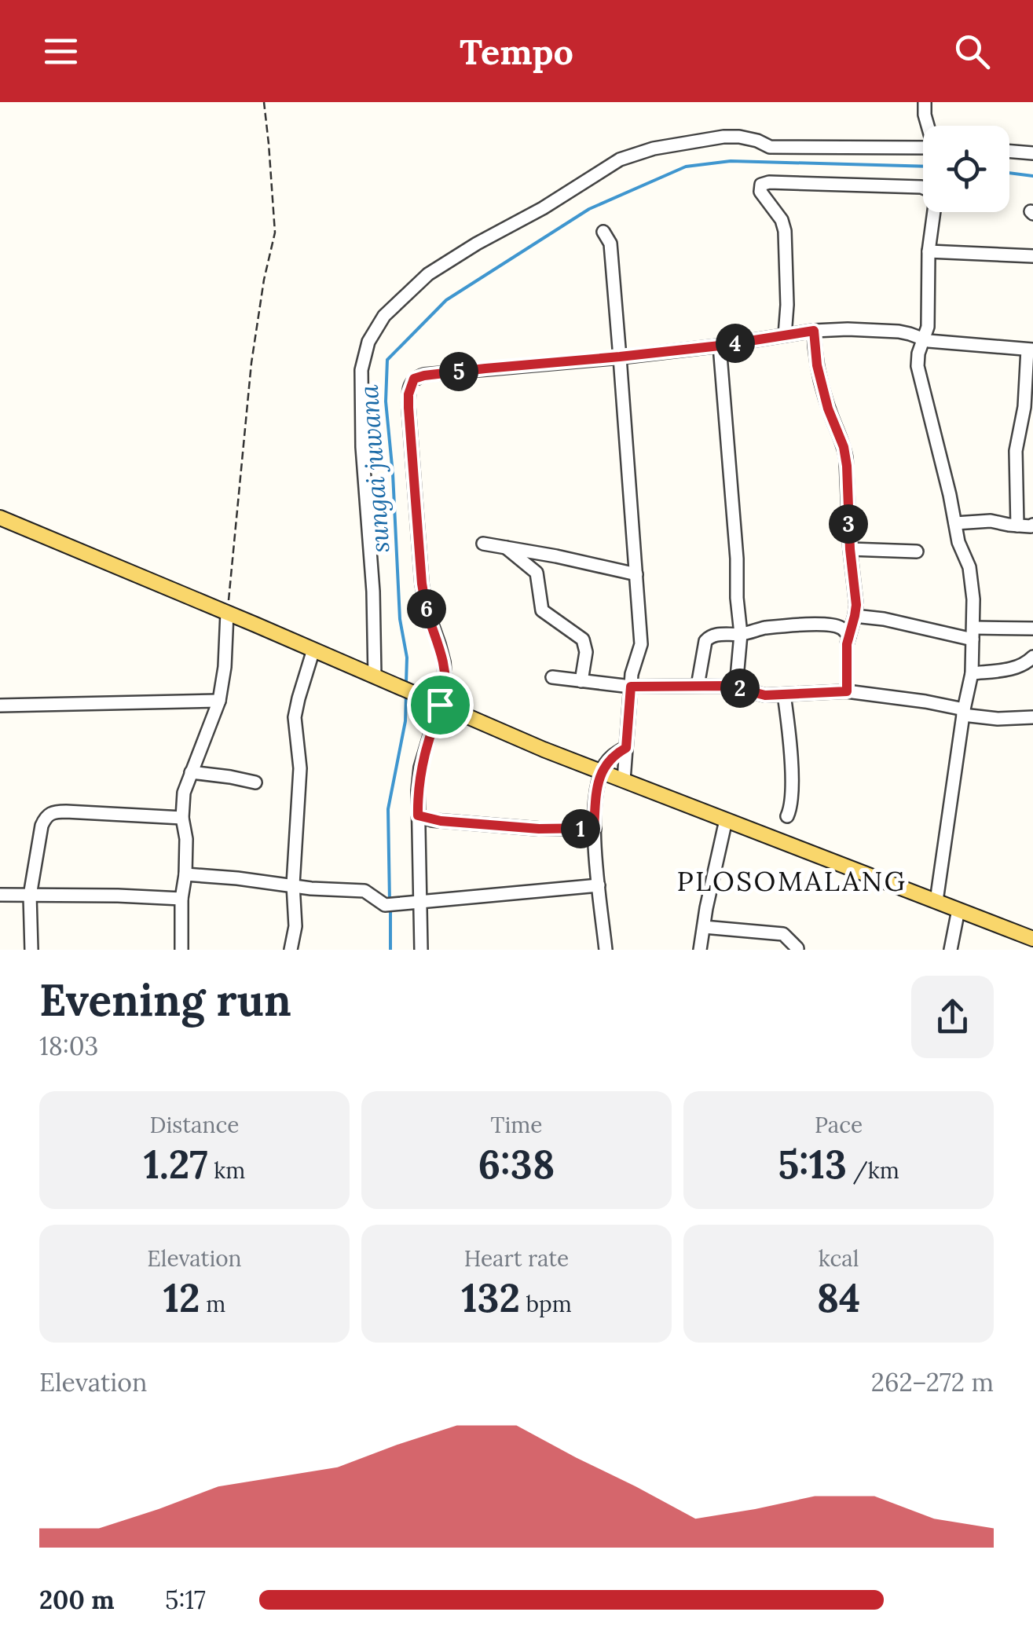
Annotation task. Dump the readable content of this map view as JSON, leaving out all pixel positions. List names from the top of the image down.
{
  "districts": ["PLOSOMALANG"],
  "water": ["sungai juwana"],
  "page": {
    "header": "Tempo",
    "pins": [
      "4",
      "5",
      "3",
      "6",
      "2",
      "1"
    ],
    "heading": ["Evening run", "18:03"],
    "stats": [
      ["Distance", "1.27 km"],
      ["Time", "6:38"],
      ["Pace", "5:13 /km"],
      ["Elevation", "12 m"],
      ["Heart rate", "132 bpm"],
      ["kcal", "84"]
    ],
    "chart": ["Elevation", "262–272 m"],
    "list": [
      {
        "name": "200 m",
        "note": "5:17"
      }
    ]
  }
}
